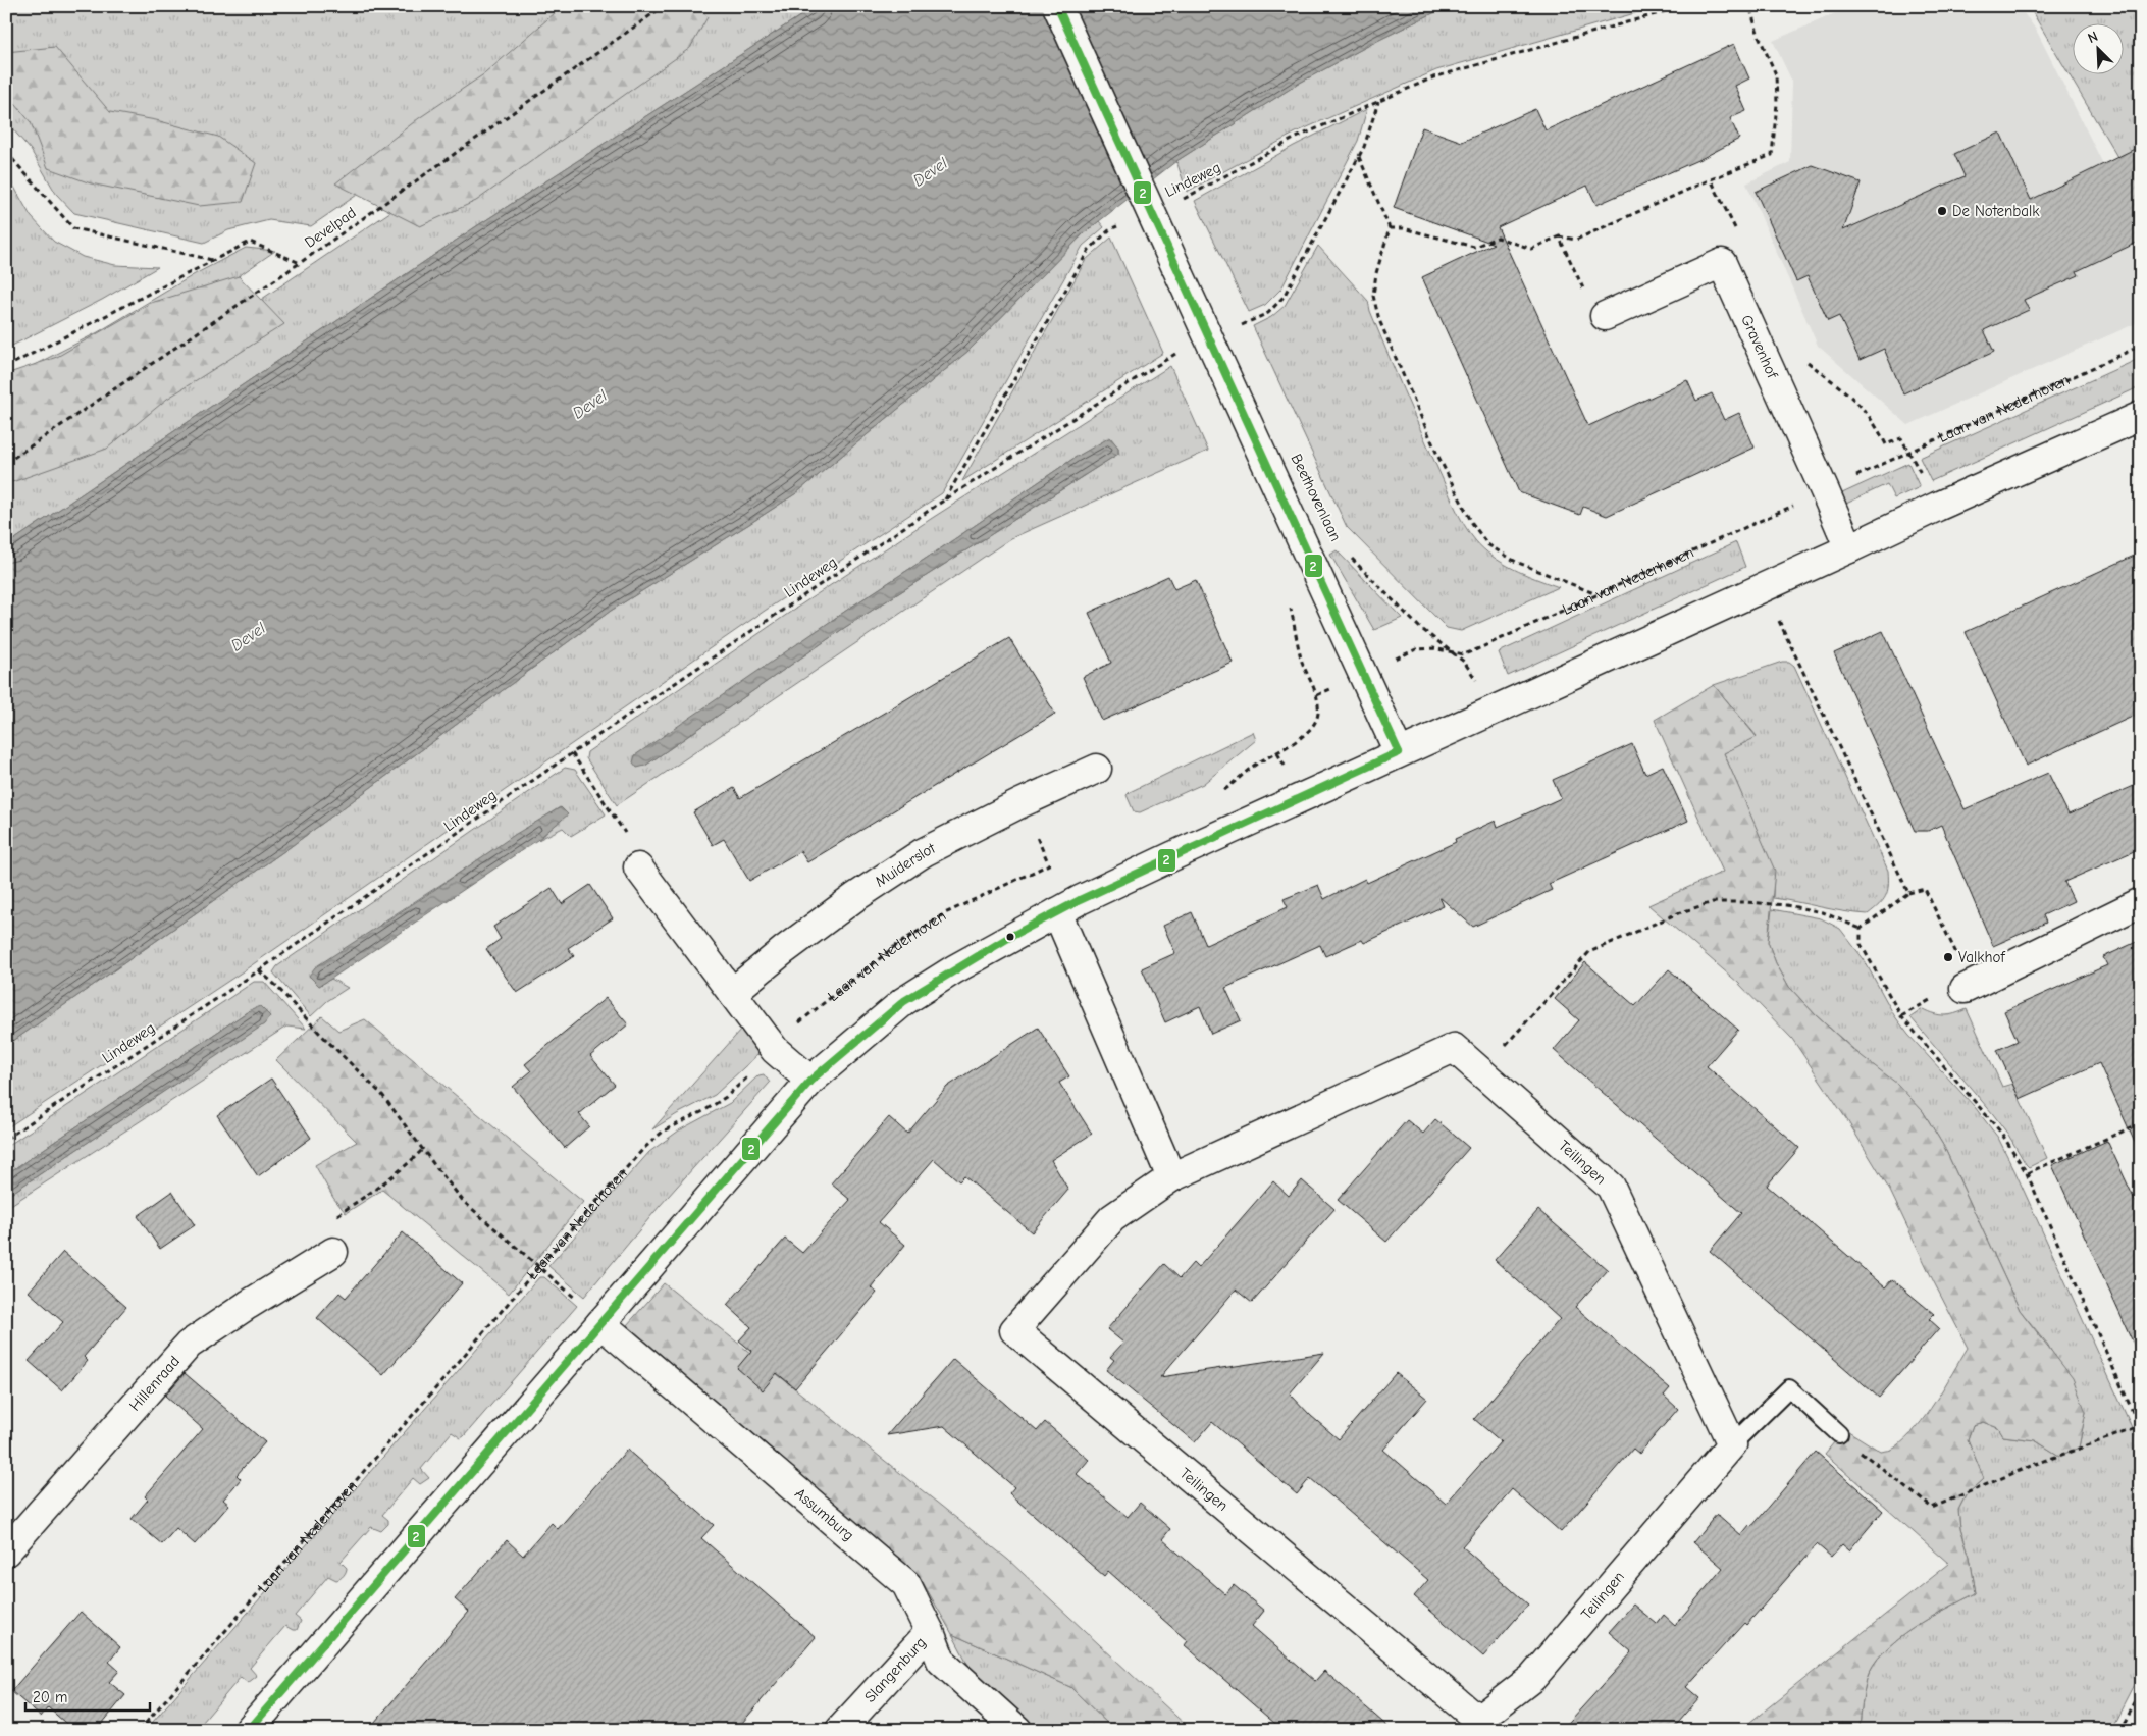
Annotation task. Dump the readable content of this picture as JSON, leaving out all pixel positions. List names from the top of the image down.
{
  "streets": {
    "street": [
      "Gravenhof",
      "Beethovenlaan",
      "Muiderslot",
      "Teilingen",
      "Hillenraad",
      "Assumburg",
      "Slangenburg"
    ],
    "path": ["Lindeweg", "Develpad", "Laan van Nederhoven"]
  },
  "crossings": [
    ["Gravenhof", "Laan van Nederhoven"],
    ["Laan van Nederhoven", "Beethovenlaan"],
    ["Laan van Nederhoven", "Muiderslot"],
    ["Assumburg", "Slangenburg"]
  ],
  "water": ["Devel"],
  "places": ["De Notenbalk", "Valkhof"],
  "lines": ["transit line 2"],
  "scale_bar": "20 m",
  "north": "top left"
}
